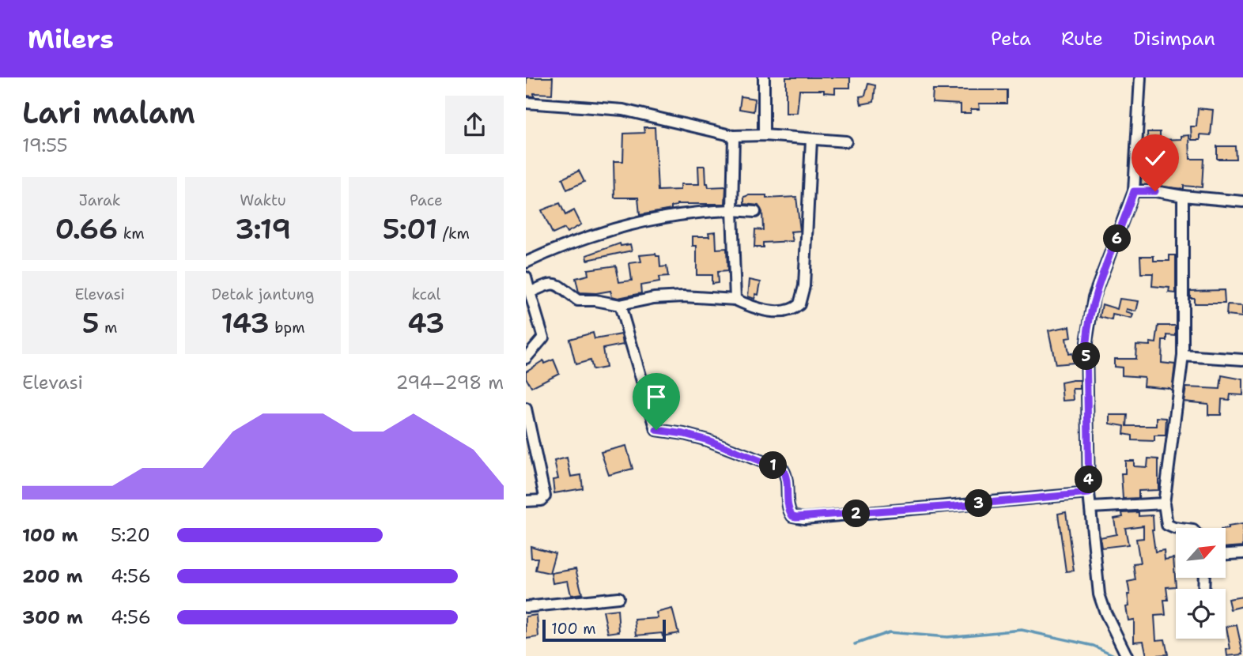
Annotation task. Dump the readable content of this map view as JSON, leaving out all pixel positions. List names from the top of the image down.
{
  "scale_bar": "100 m",
  "north": "top right",
  "page": {
    "header": "Milers",
    "nav": ["Peta", "Rute", "Disimpan"],
    "heading": ["Lari malam", "19:55"],
    "stats": [
      ["Jarak", "0.66 km"],
      ["Waktu", "3:19"],
      ["Pace", "5:01 /km"],
      ["Elevasi", "5 m"],
      ["Detak jantung", "143 bpm"],
      ["kcal", "43"]
    ],
    "pins": [
      "6",
      "5",
      "1",
      "4",
      "3",
      "2"
    ],
    "chart": ["Elevasi", "294–298 m"],
    "list": [
      {
        "name": "100 m",
        "note": "5:20"
      },
      {
        "name": "200 m",
        "note": "4:56"
      },
      {
        "name": "300 m",
        "note": "4:56"
      }
    ],
    "scale": "100 m"
  }
}
